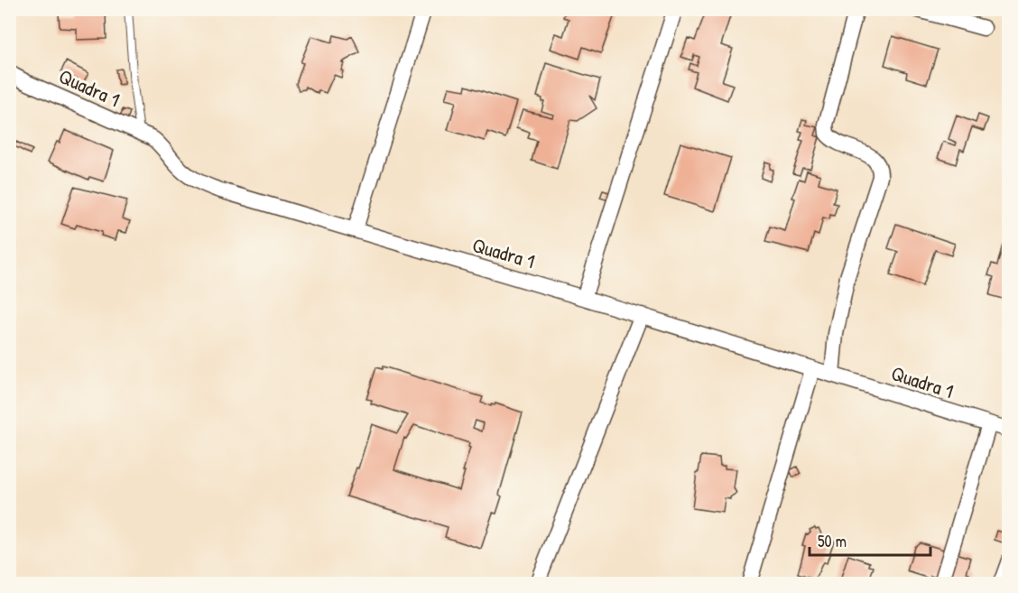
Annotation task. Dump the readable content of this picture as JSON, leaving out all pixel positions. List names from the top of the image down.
{
  "streets": {
    "street": ["Quadra 1"]
  },
  "scale_bar": "50 m"
}
